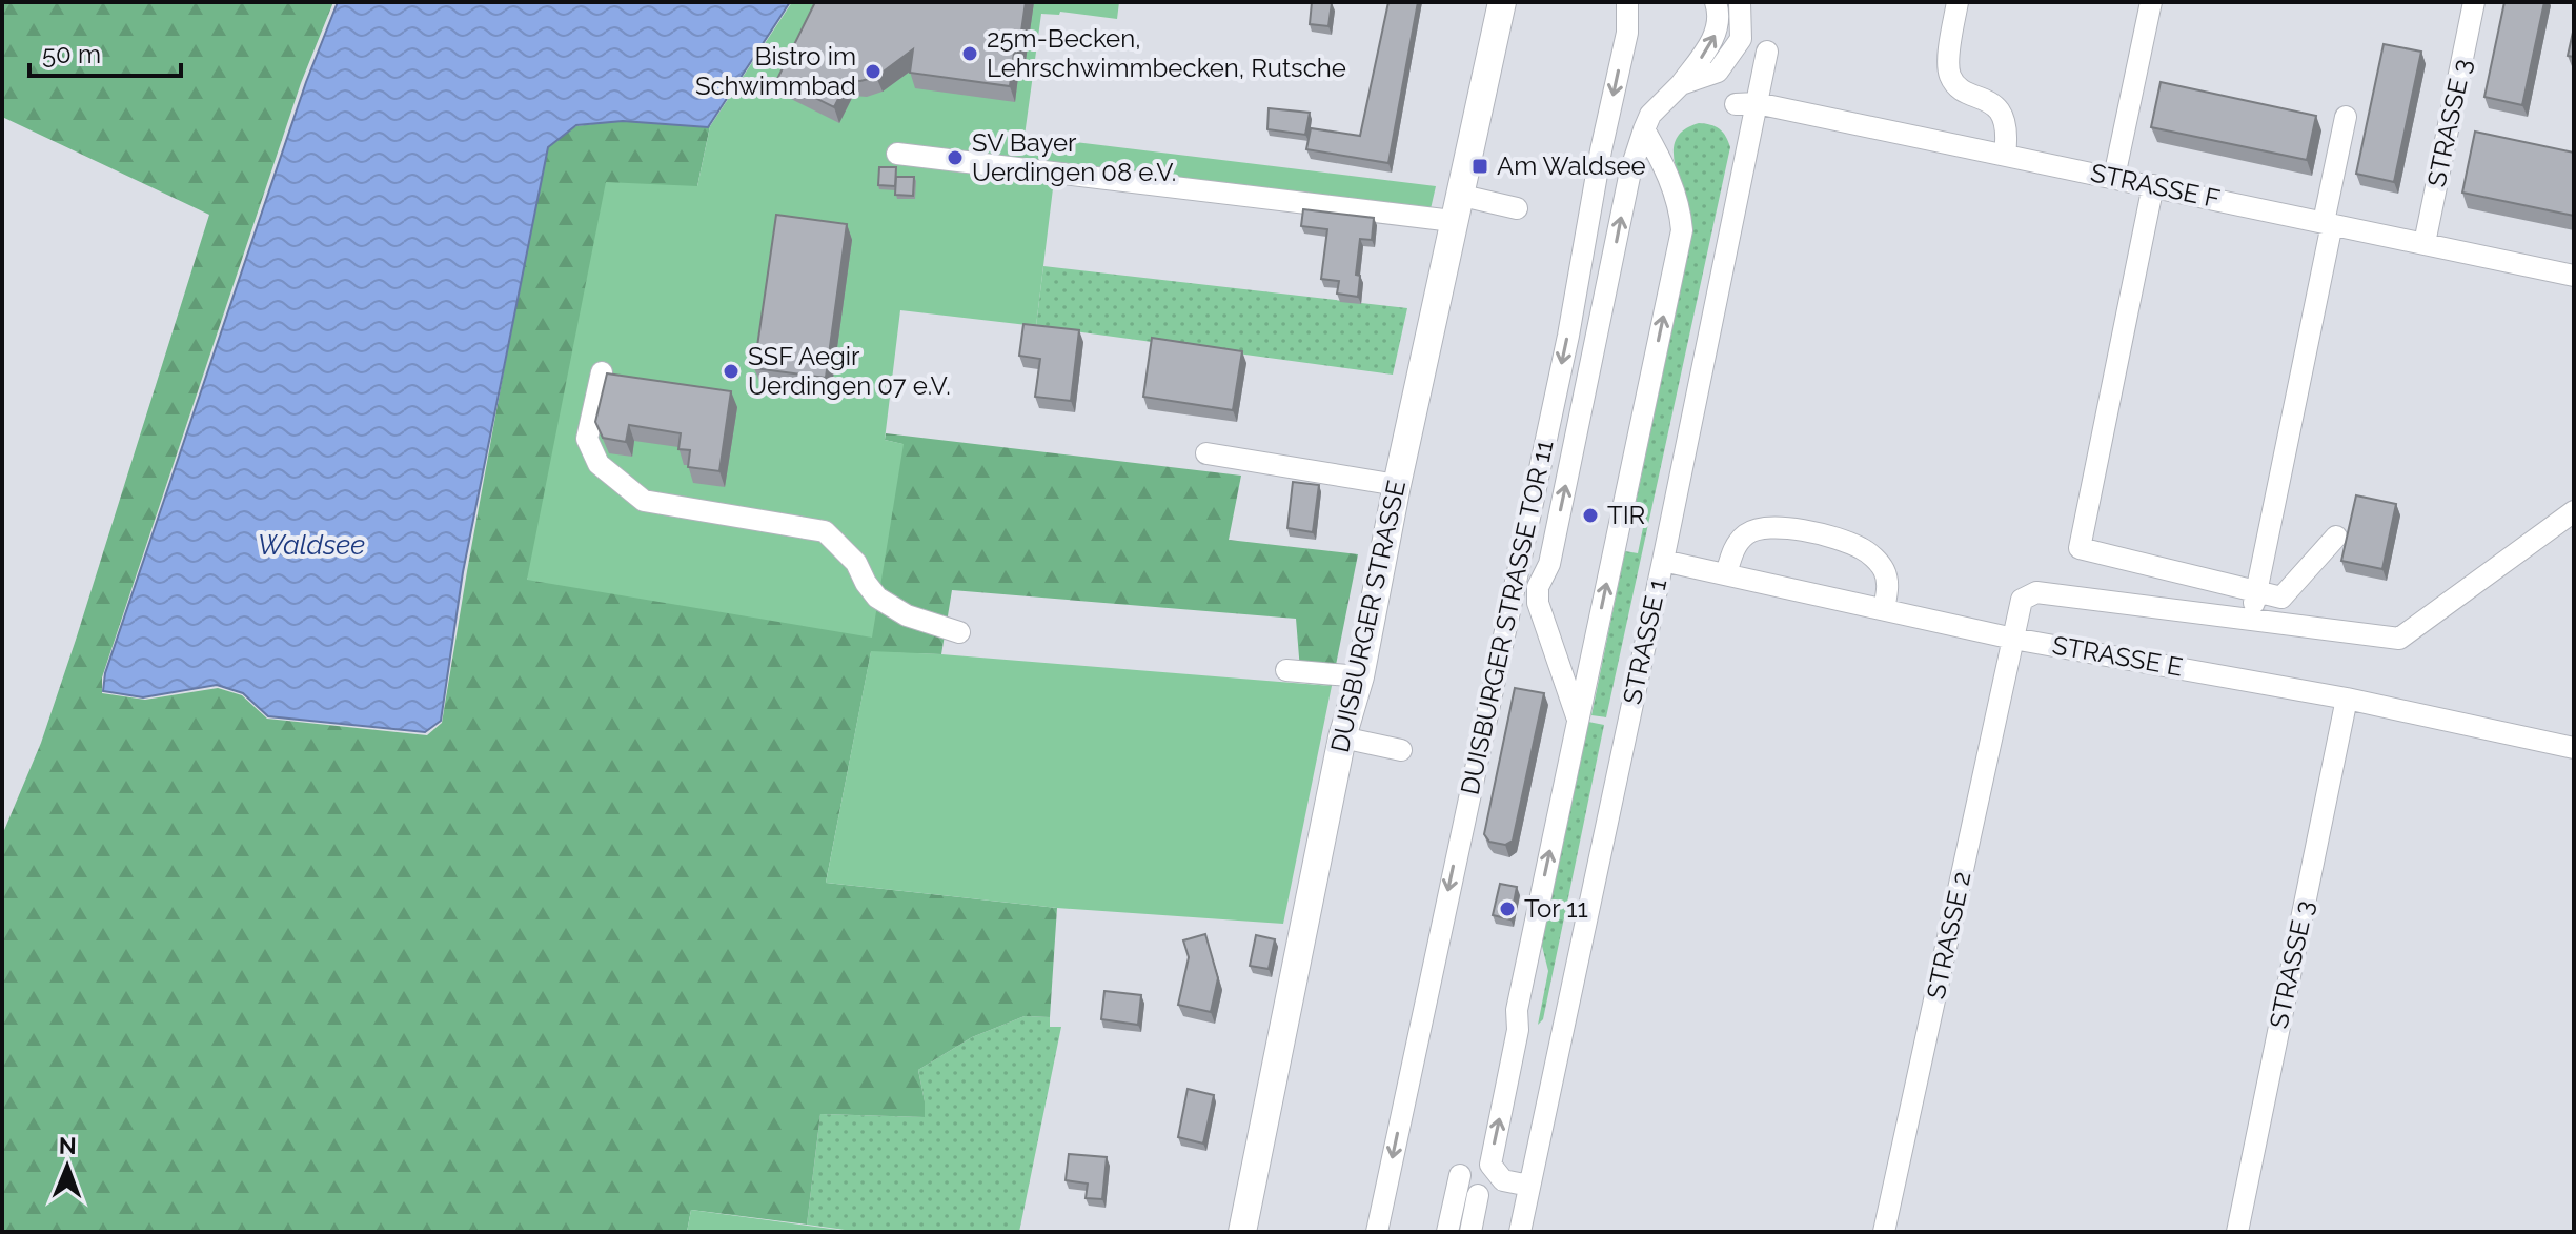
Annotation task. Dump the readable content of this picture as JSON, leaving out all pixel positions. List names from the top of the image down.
{
  "streets": {
    "main road": ["DUISBURGER STRASSE"],
    "lane": [
      "STRASSE 3",
      "STRASSE F",
      "DUISBURGER STRASSE TOR 11",
      "STRASSE 1",
      "STRASSE E",
      "STRASSE 2"
    ]
  },
  "crossings": [
    ["STRASSE 3", "STRASSE F"],
    ["STRASSE 3", "STRASSE E"],
    ["STRASSE F", "STRASSE 1"],
    ["STRASSE 1", "STRASSE E"],
    ["STRASSE E", "STRASSE 2"]
  ],
  "water": ["Waldsee"],
  "places": {
    "other": [
      "25m-Becken, Lehrschwimmbecken, Rutsche",
      "Bistro im Schwimmbad",
      "SV Bayer Uerdingen 08 e.V.",
      "SSF Aegir Uerdingen 07 e.V.",
      "TIR",
      "Tor 11"
    ],
    "transit": ["Am Waldsee"]
  },
  "scale_bar": "50 m",
  "north": "top"
}
